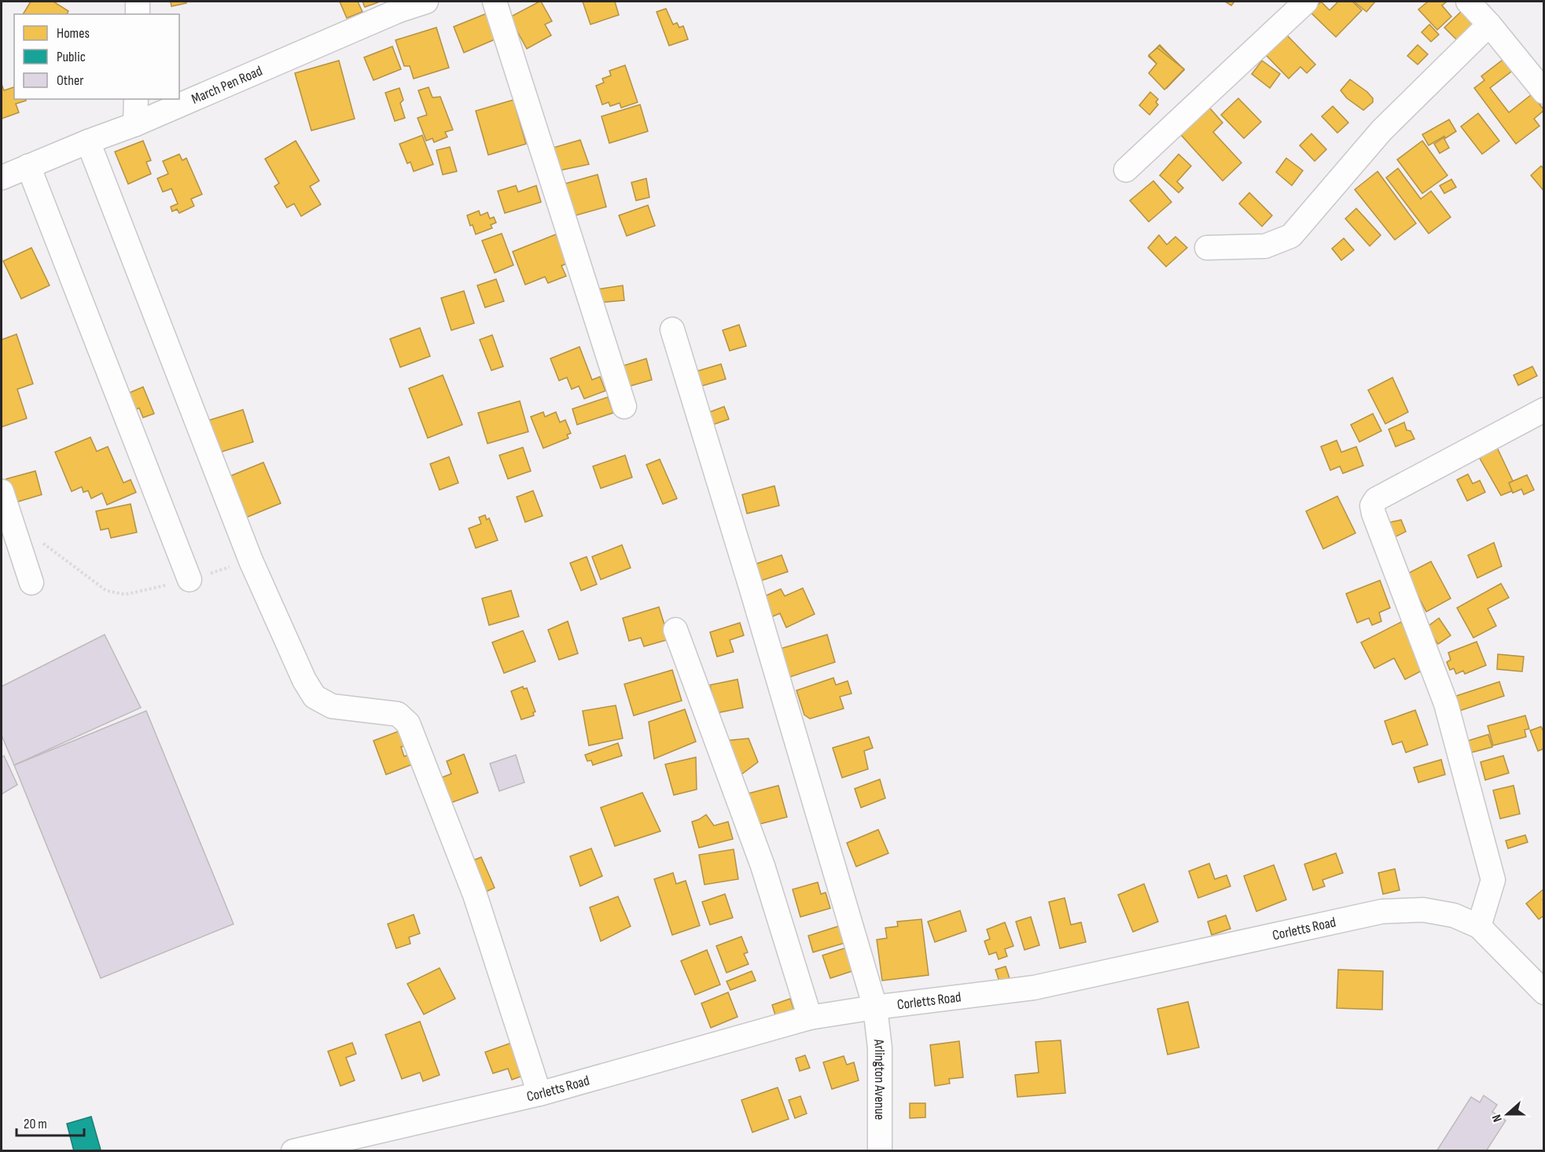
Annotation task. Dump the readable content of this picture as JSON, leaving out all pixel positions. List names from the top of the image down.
{
  "streets": {
    "street": ["March Pen Road", "Corletts Road", "Arlington Avenue"]
  },
  "crossings": [
    ["Corletts Road", "Arlington Avenue"]
  ],
  "legend": ["Homes", "Public", "Other"],
  "scale_bar": "20 m",
  "north": "left"
}
